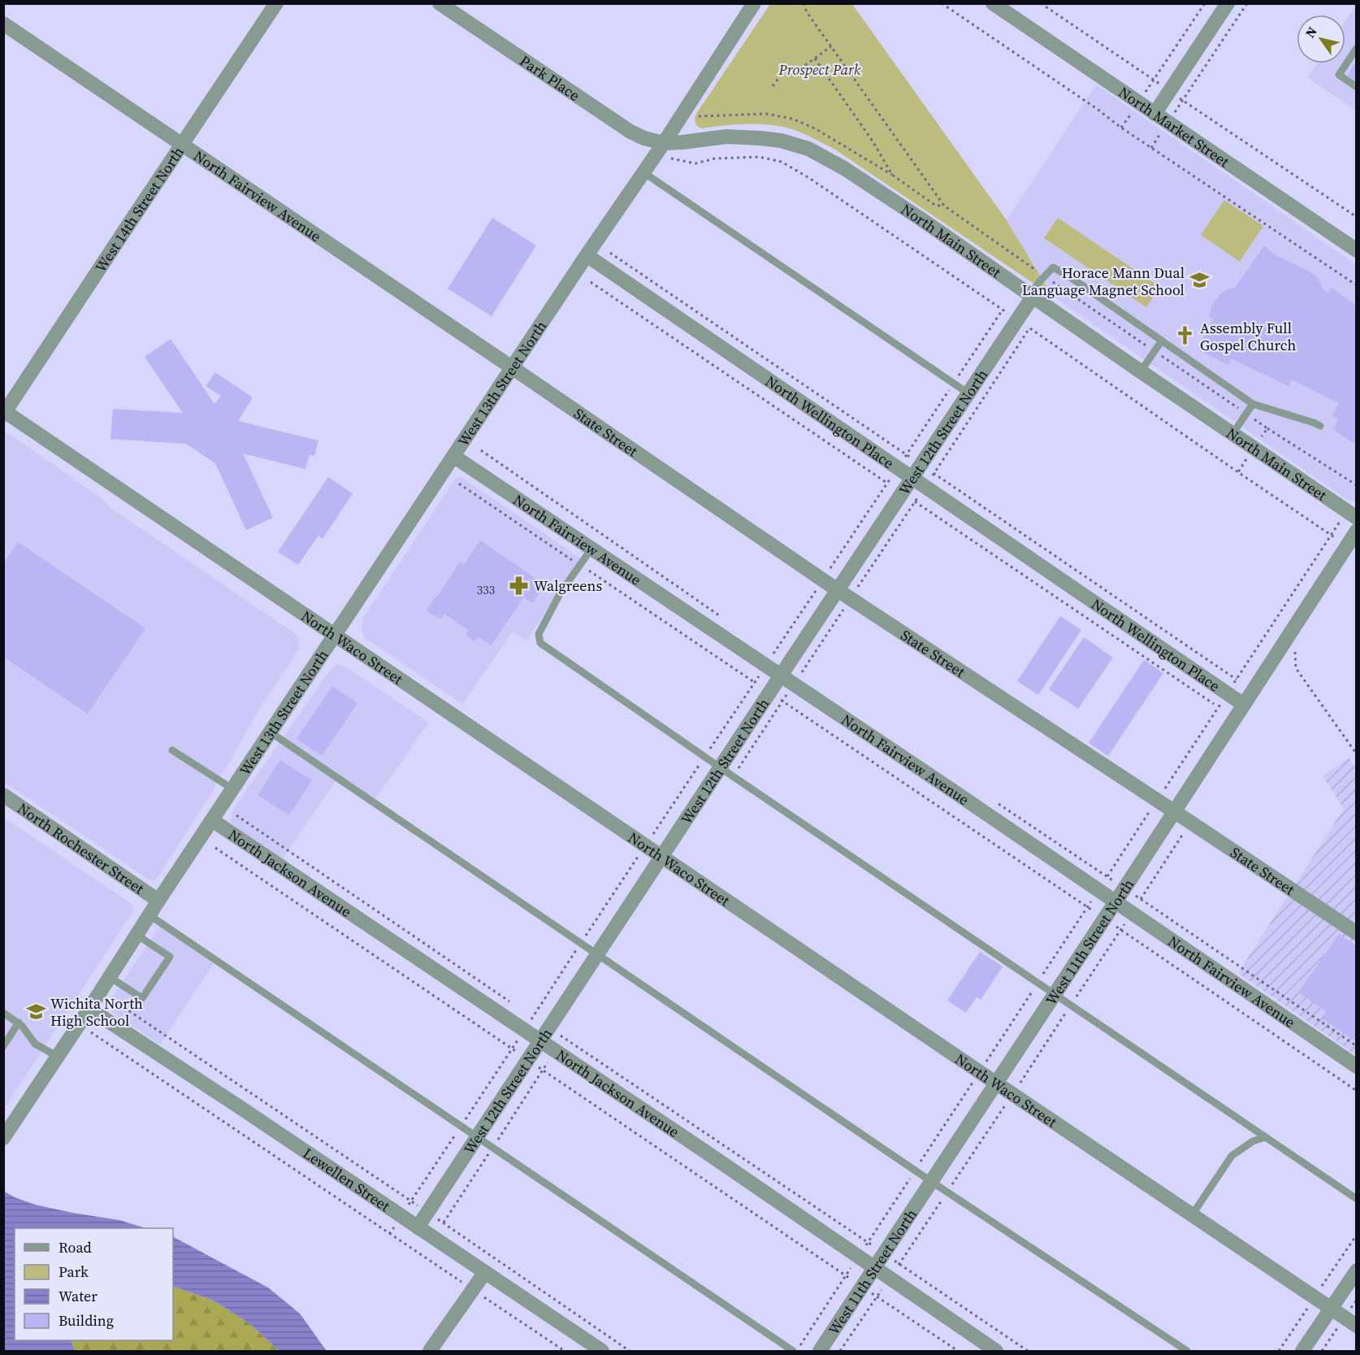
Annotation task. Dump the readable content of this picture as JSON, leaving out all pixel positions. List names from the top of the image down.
{
  "streets": {
    "street": [
      "Park Place",
      "North Market Street",
      "North Fairview Avenue",
      "West 14th Street North",
      "North Main Street",
      "West 13th Street North",
      "North Wellington Place",
      "State Street",
      "West 12th Street North",
      "North Waco Street",
      "North Rochester Street",
      "North Jackson Avenue",
      "West 11th Street North",
      "Lewellen Street"
    ]
  },
  "crossings": [
    ["Park Place", "North Main Street"],
    ["Park Place", "West 13th Street North"],
    ["North Fairview Avenue", "West 14th Street North"],
    ["North Fairview Avenue", "West 13th Street North"],
    ["North Fairview Avenue", "State Street"],
    ["North Fairview Avenue", "West 12th Street North"],
    ["North Fairview Avenue", "West 11th Street North"],
    ["West 14th Street North", "North Waco Street"],
    ["North Main Street", "West 13th Street North"],
    ["North Main Street", "West 12th Street North"],
    ["West 13th Street North", "North Wellington Place"],
    ["West 13th Street North", "State Street"],
    ["West 13th Street North", "North Waco Street"],
    ["West 13th Street North", "North Rochester Street"],
    ["West 13th Street North", "North Jackson Avenue"],
    ["West 13th Street North", "Lewellen Street"],
    ["North Wellington Place", "West 12th Street North"],
    ["North Wellington Place", "West 11th Street North"],
    ["State Street", "West 12th Street North"],
    ["State Street", "West 11th Street North"],
    ["West 12th Street North", "North Waco Street"],
    ["West 12th Street North", "North Jackson Avenue"],
    ["West 12th Street North", "Lewellen Street"],
    ["North Waco Street", "West 11th Street North"],
    ["North Jackson Avenue", "West 11th Street North"]
  ],
  "parks": ["Prospect Park"],
  "places": {
    "school or university": ["Horace Mann Dual Language Magnet School", "Wichita North High School"],
    "church": ["Assembly Full Gospel Church"],
    "pharmacy": ["Walgreens"]
  },
  "house_numbers": ["333"],
  "legend": [
    "Road",
    "Park",
    "Water",
    "Building"
  ],
  "north": "top left"
}
